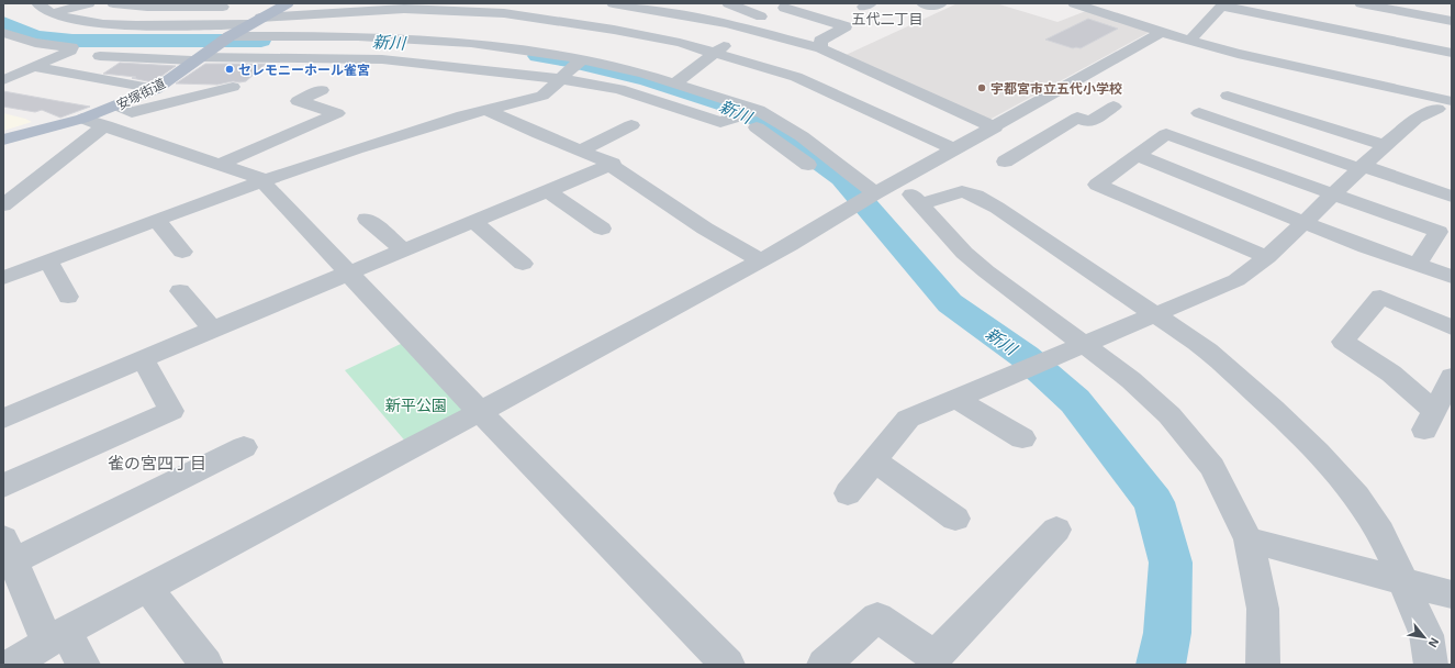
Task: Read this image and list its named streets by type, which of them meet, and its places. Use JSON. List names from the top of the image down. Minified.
{"streets":{"main road":["安塚街道"]},"districts":["五代二丁目","雀の宮四丁目"],"water":["新川"],"parks":["新平公園"],"places":["セレモニーホール雀宮","宇都宮市立五代小学校"],"north":"bottom right"}
